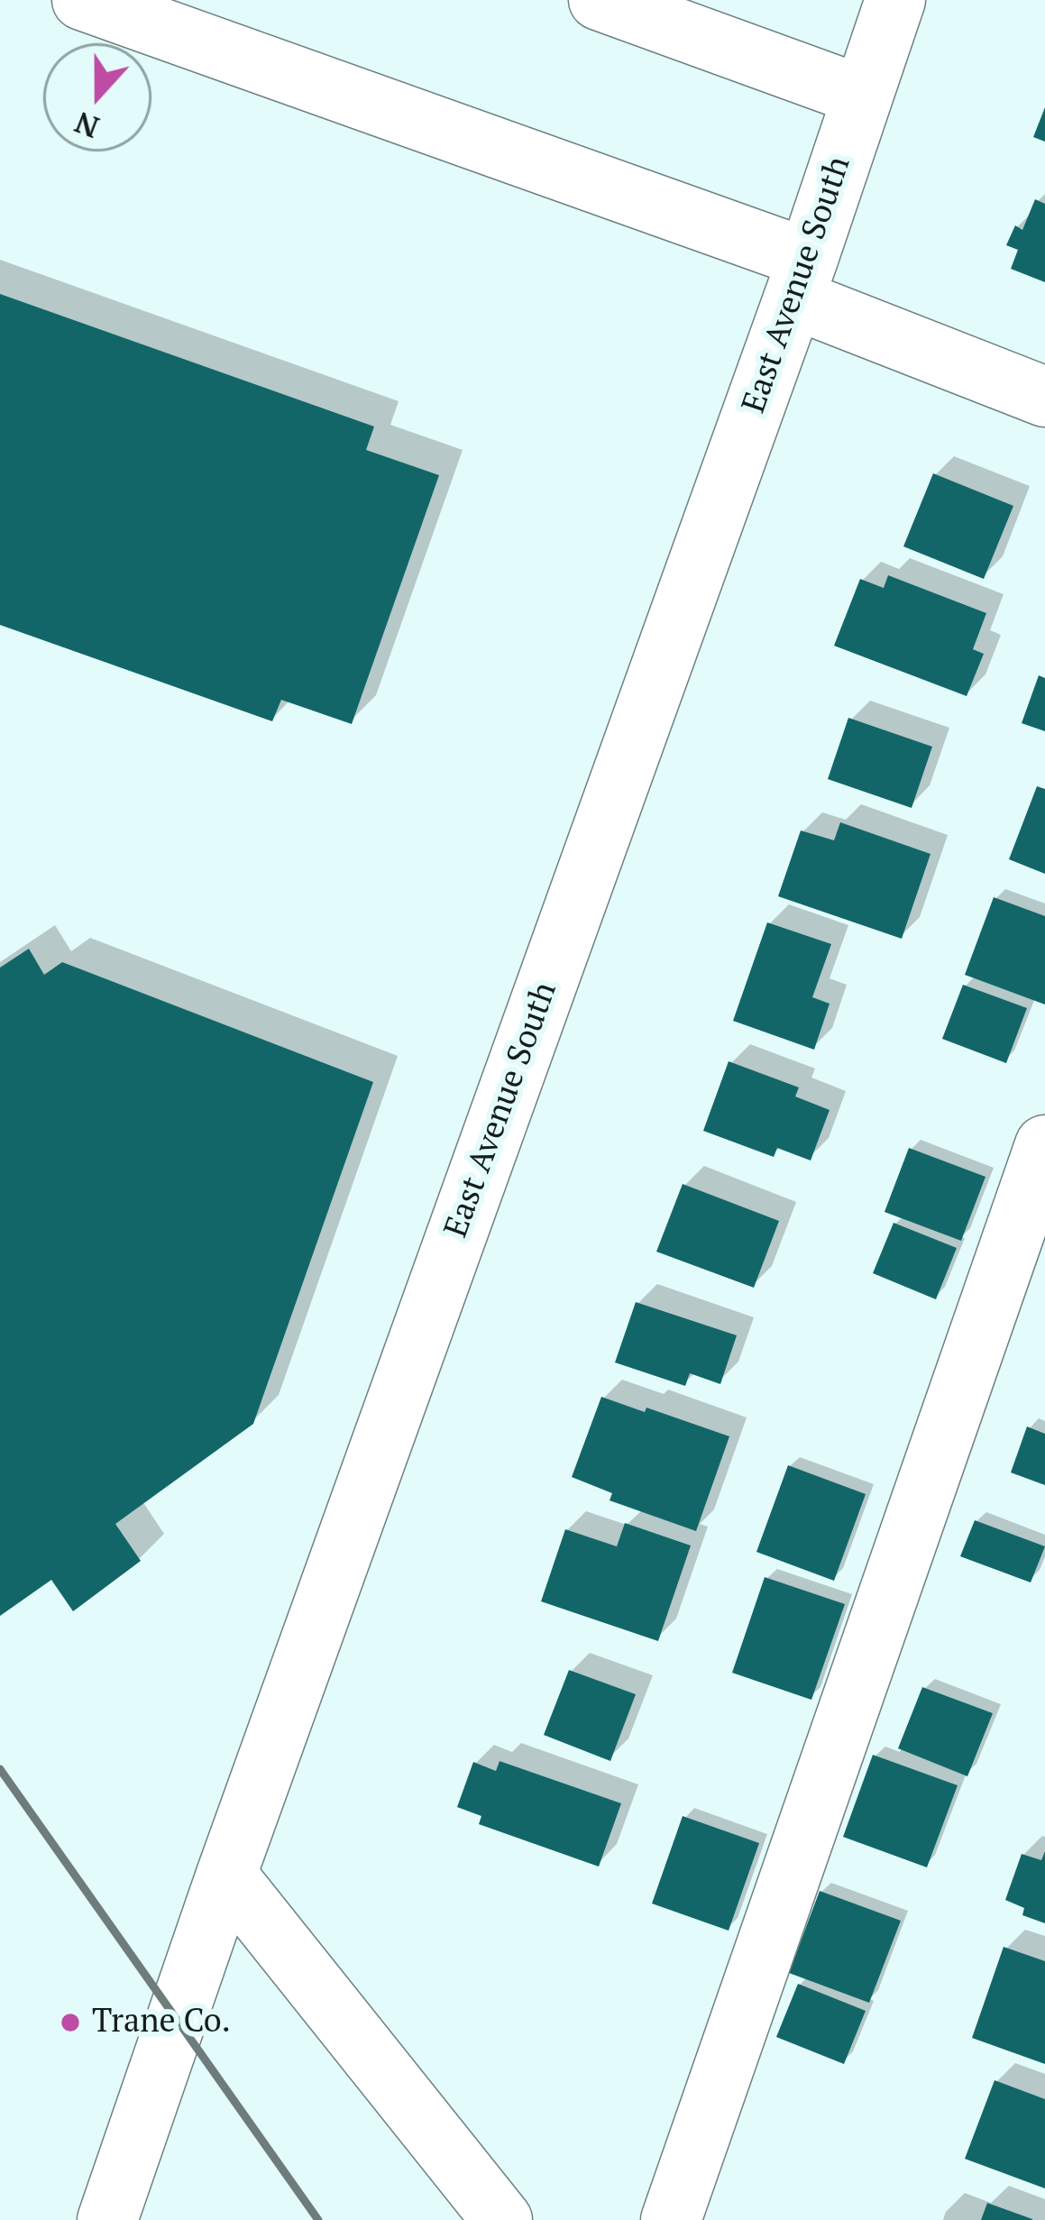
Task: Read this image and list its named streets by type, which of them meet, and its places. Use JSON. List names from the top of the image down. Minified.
{"streets":{"street":["East Avenue South"]},"places":["Trane Co."],"north":"bottom"}
